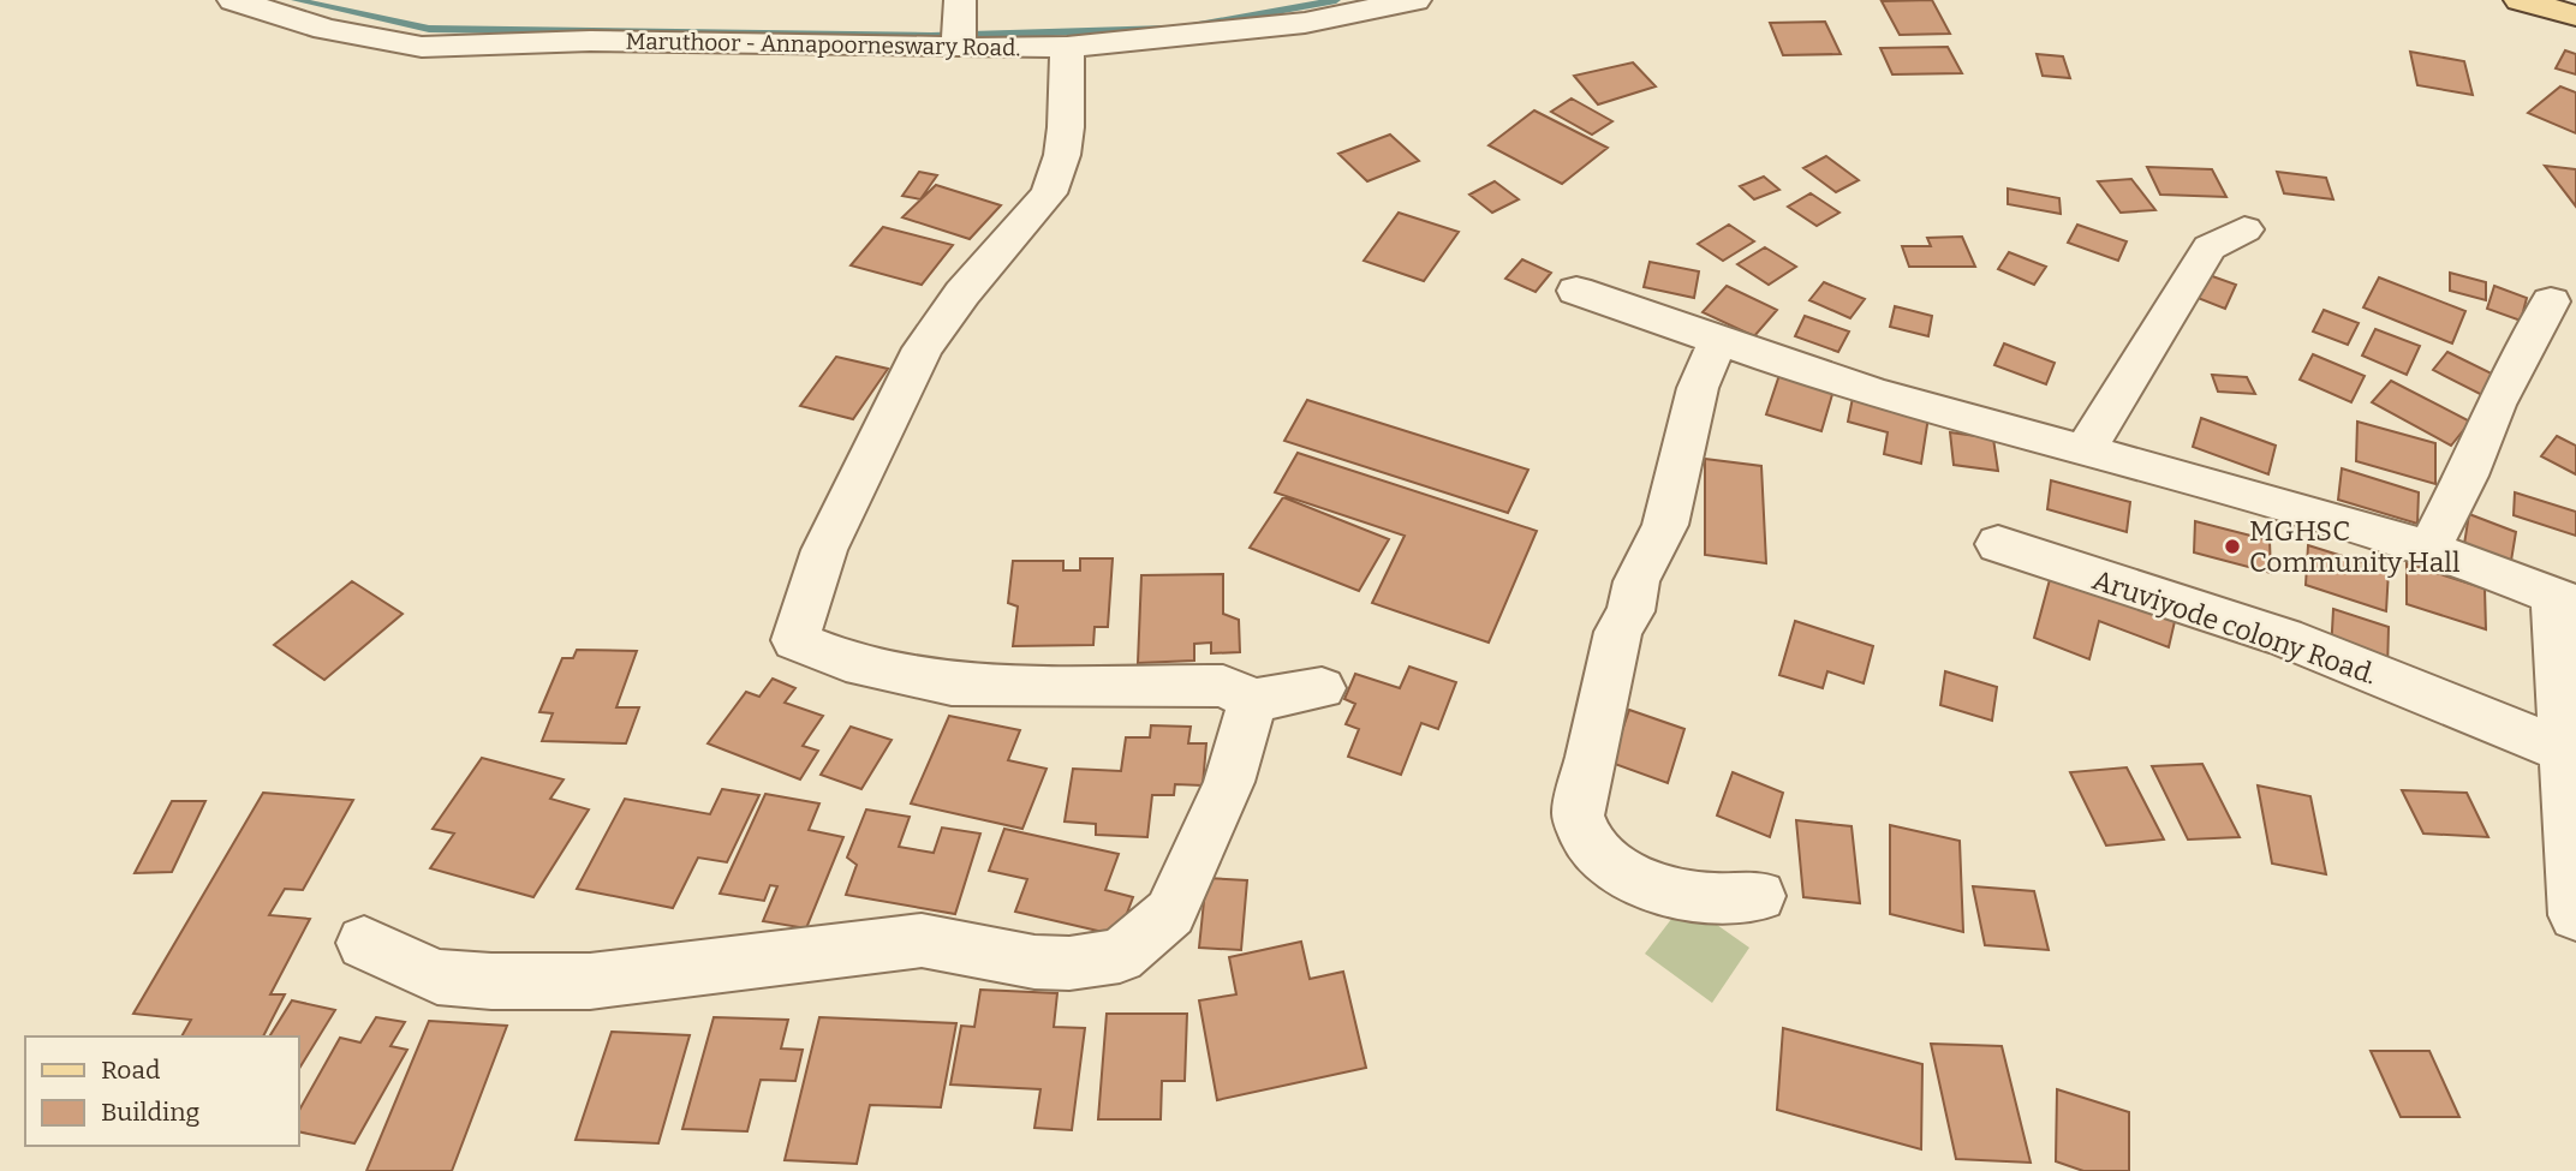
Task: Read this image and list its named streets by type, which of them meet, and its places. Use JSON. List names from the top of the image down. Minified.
{"streets":{"street":["Maruthoor - Annapoorneswary Road.","Aruviyode colony Road."]},"places":["MGHSC Community Hall"],"legend":["Road","Building"]}
